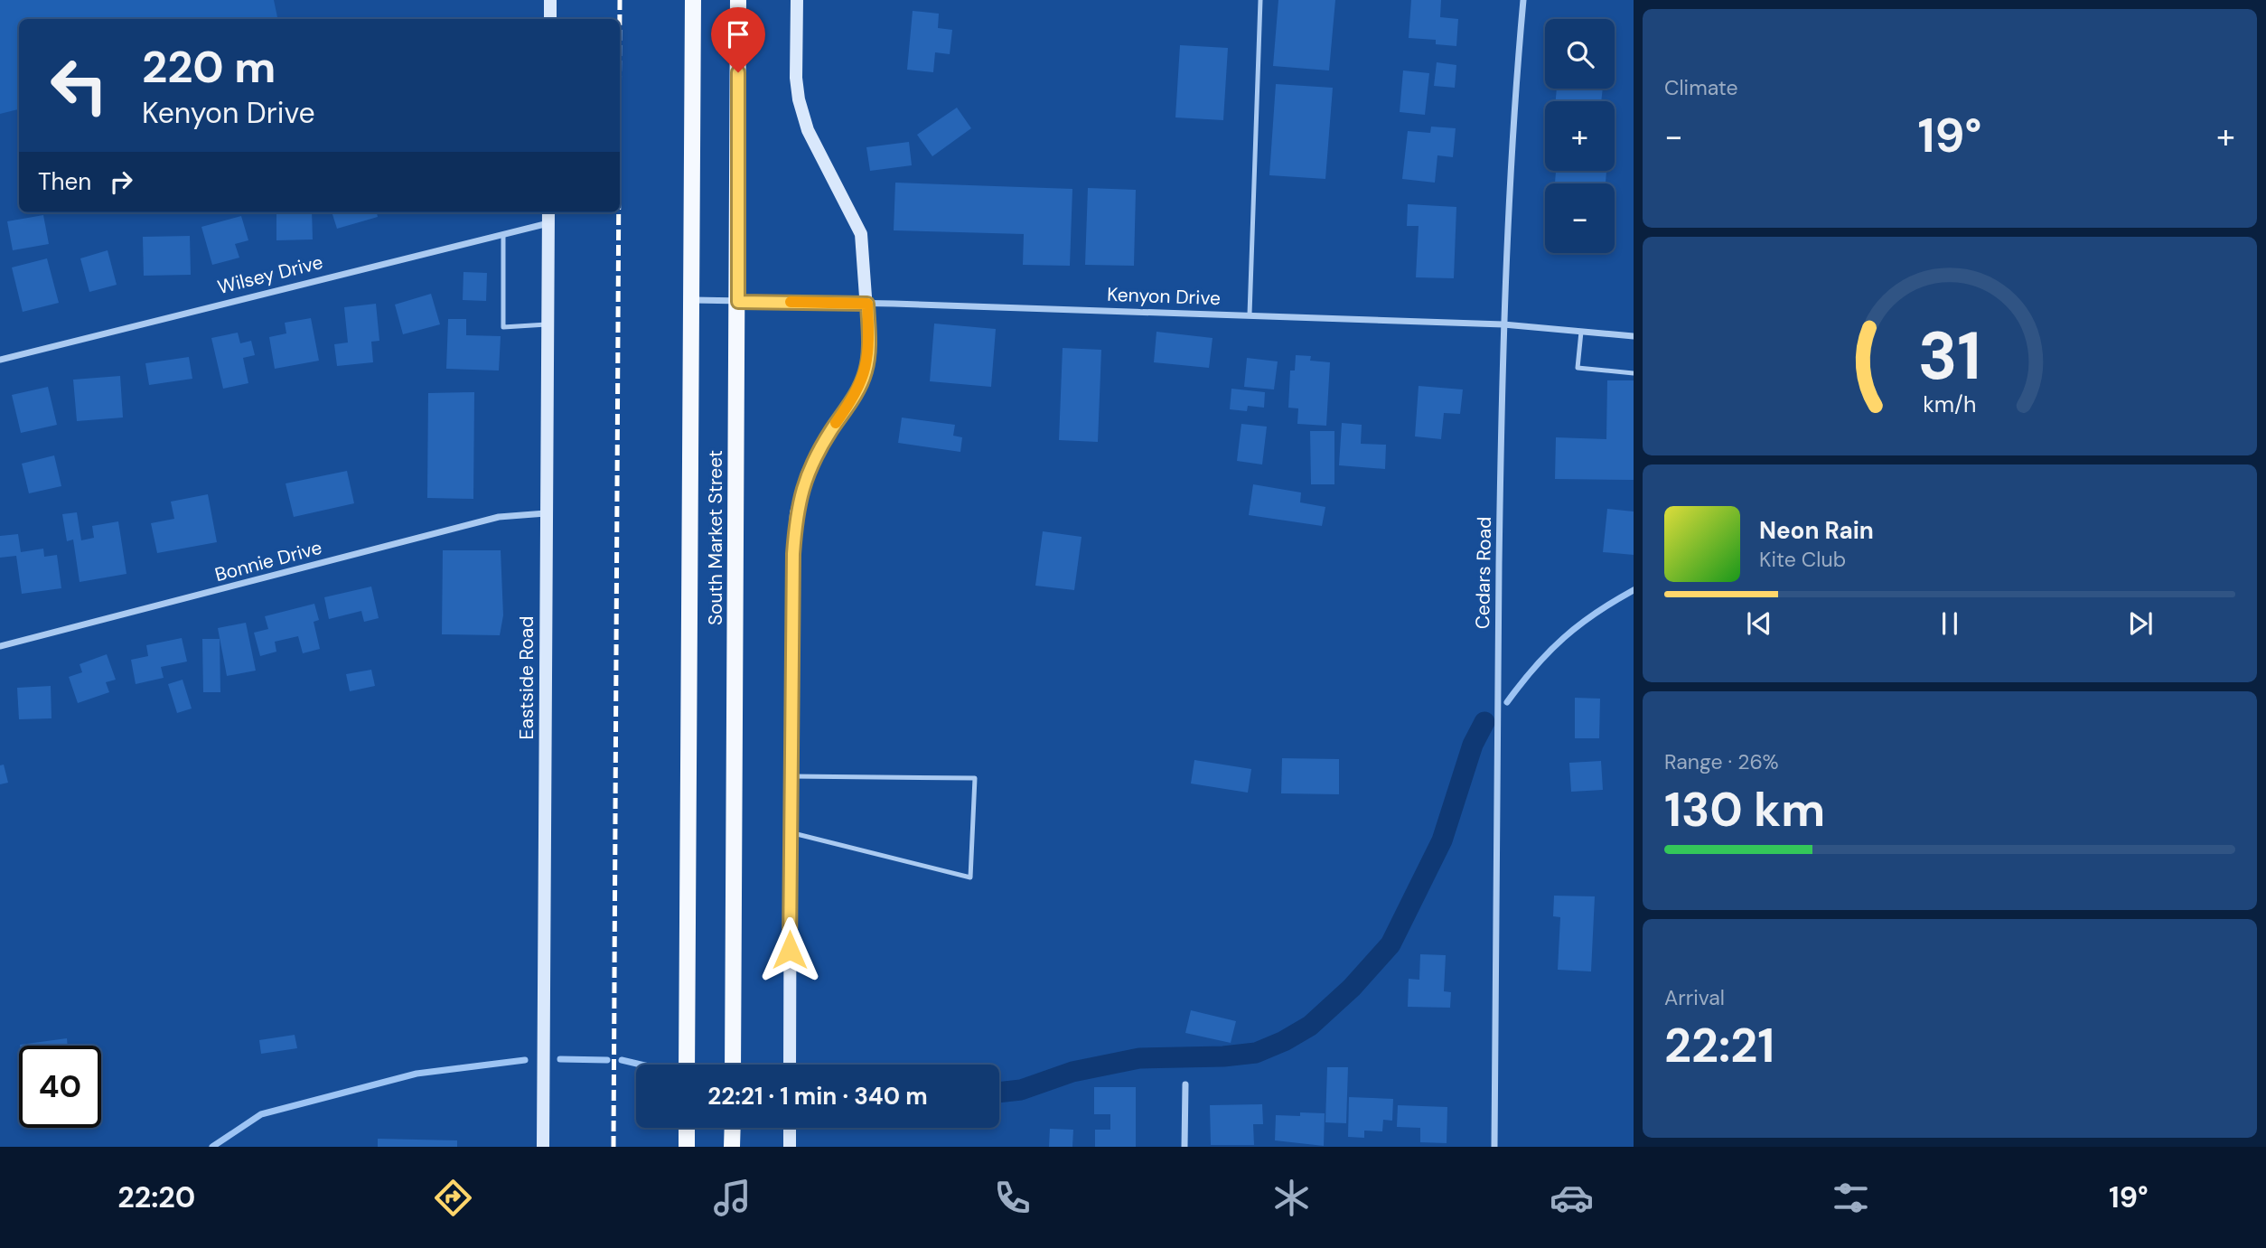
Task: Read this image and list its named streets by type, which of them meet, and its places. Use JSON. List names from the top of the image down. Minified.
{"streets":{"main road":["South Market Street"],"street":["Wilsey Drive","Kenyon Drive","Bonnie Drive","Cedars Road","Eastside Road"]},"crossings":[["Wilsey Drive","Eastside Road"],["Kenyon Drive","South Market Street"],["Kenyon Drive","Cedars Road"],["Bonnie Drive","Eastside Road"]],"page":{"tile":["Climate",["Range · 26%","130 km"],["Arrival","22:21"]],"map_buttons":["+","−"],"turn":["220 m","Kenyon Drive"],"heat":["−","19°","+"],"then":"Then","song":["Neon Rain","Kite Club"],"limit":"40","trip":"22:21 · 1 min · 340 m","tabs":["22:20","19°"],"gauge":["31","km/h"]}}
